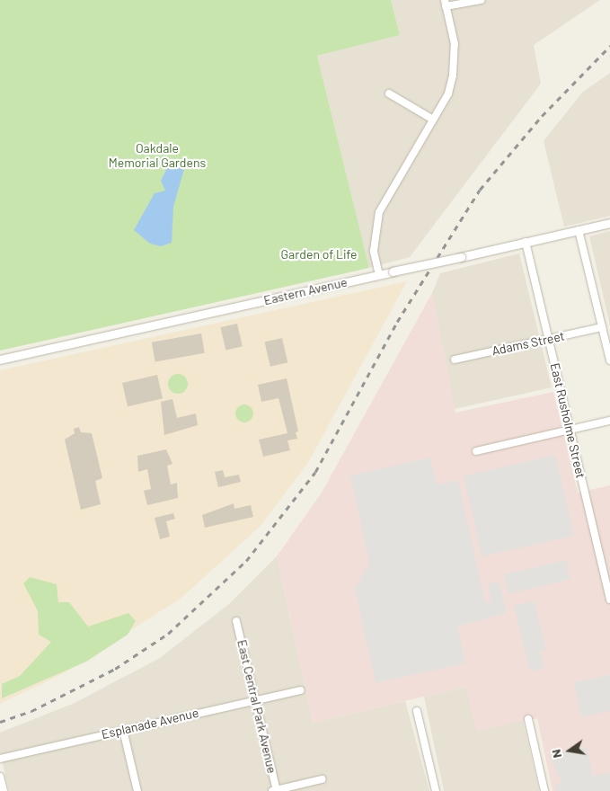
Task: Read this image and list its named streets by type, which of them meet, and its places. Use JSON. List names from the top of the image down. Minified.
{"streets":{"street":["Eastern Avenue","Adams Street","East Rusholme Street","East Central Park Avenue","Esplanade Avenue"]},"crossings":[["Eastern Avenue","East Rusholme Street"],["Adams Street","East Rusholme Street"],["East Central Park Avenue","Esplanade Avenue"]],"parks":["Oakdale Memorial Gardens","Garden of Life"],"north":"left"}
